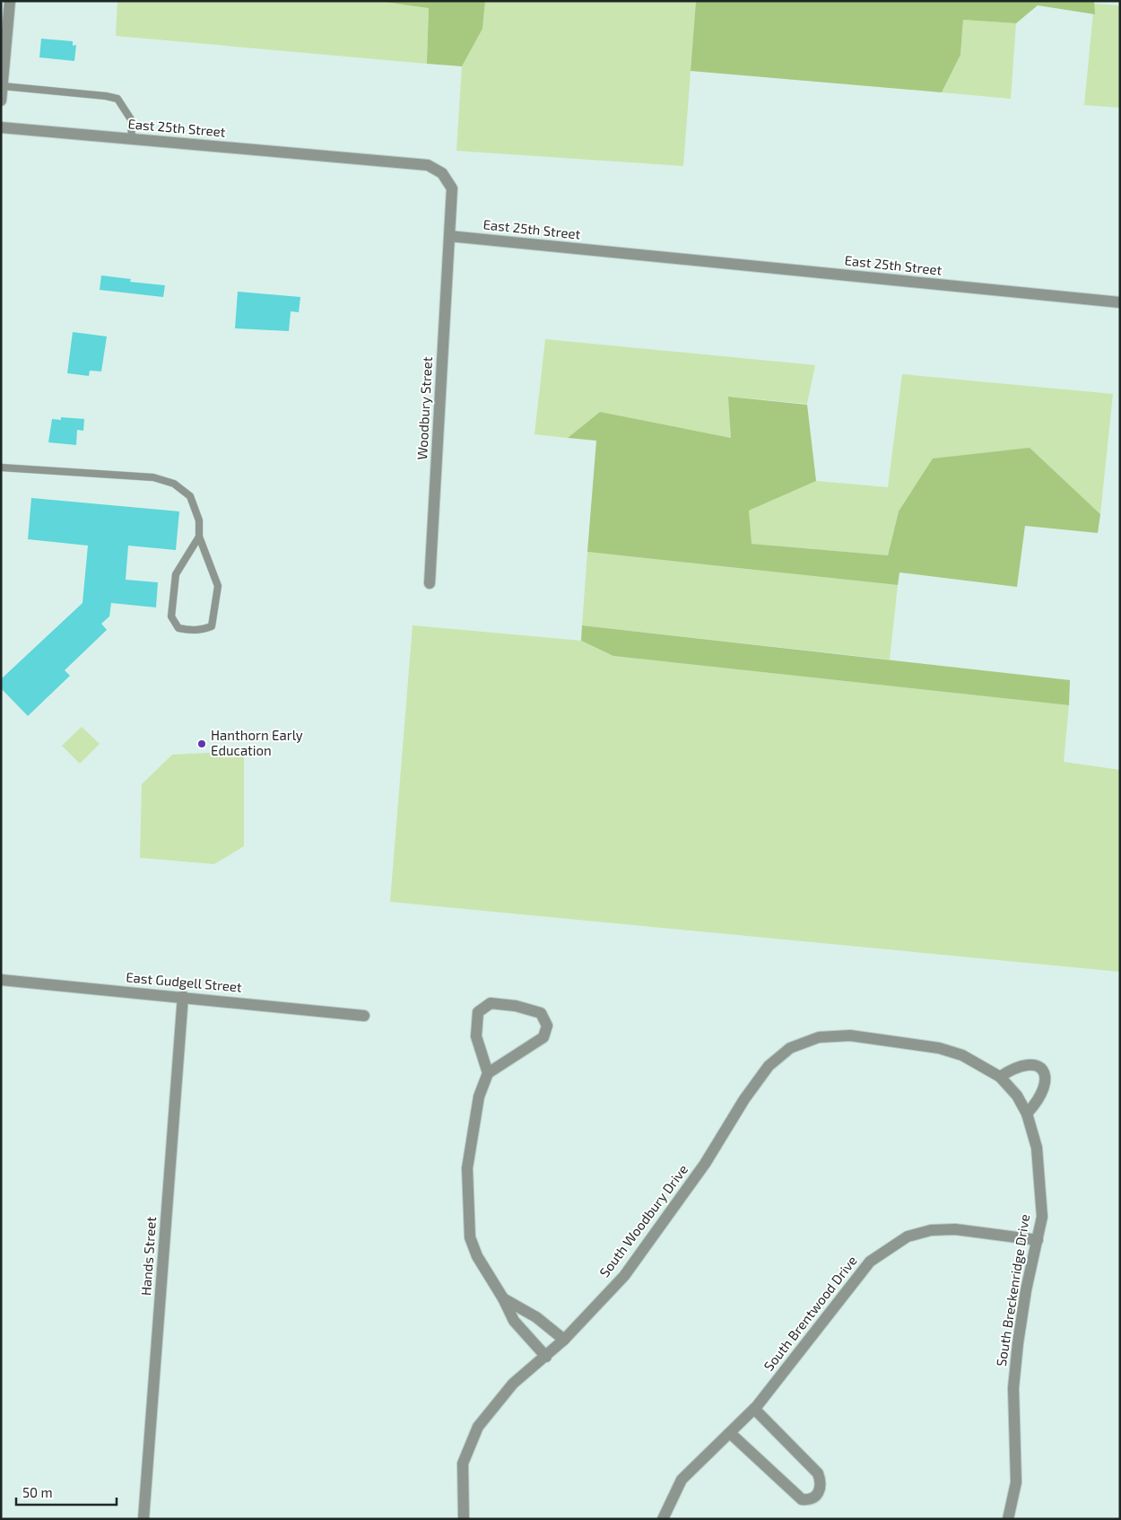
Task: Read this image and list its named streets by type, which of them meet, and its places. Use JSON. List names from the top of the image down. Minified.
{"streets":{"street":["East 25th Street","Woodbury Street","East Gudgell Street","South Woodbury Drive","Hands Street","South Breckenridge Drive","South Brentwood Drive"]},"crossings":[["East 25th Street","Woodbury Street"],["East Gudgell Street","Hands Street"],["South Woodbury Drive","South Breckenridge Drive"],["South Breckenridge Drive","South Brentwood Drive"]],"places":["Hanthorn Early Education"],"scale_bar":"50 m"}
